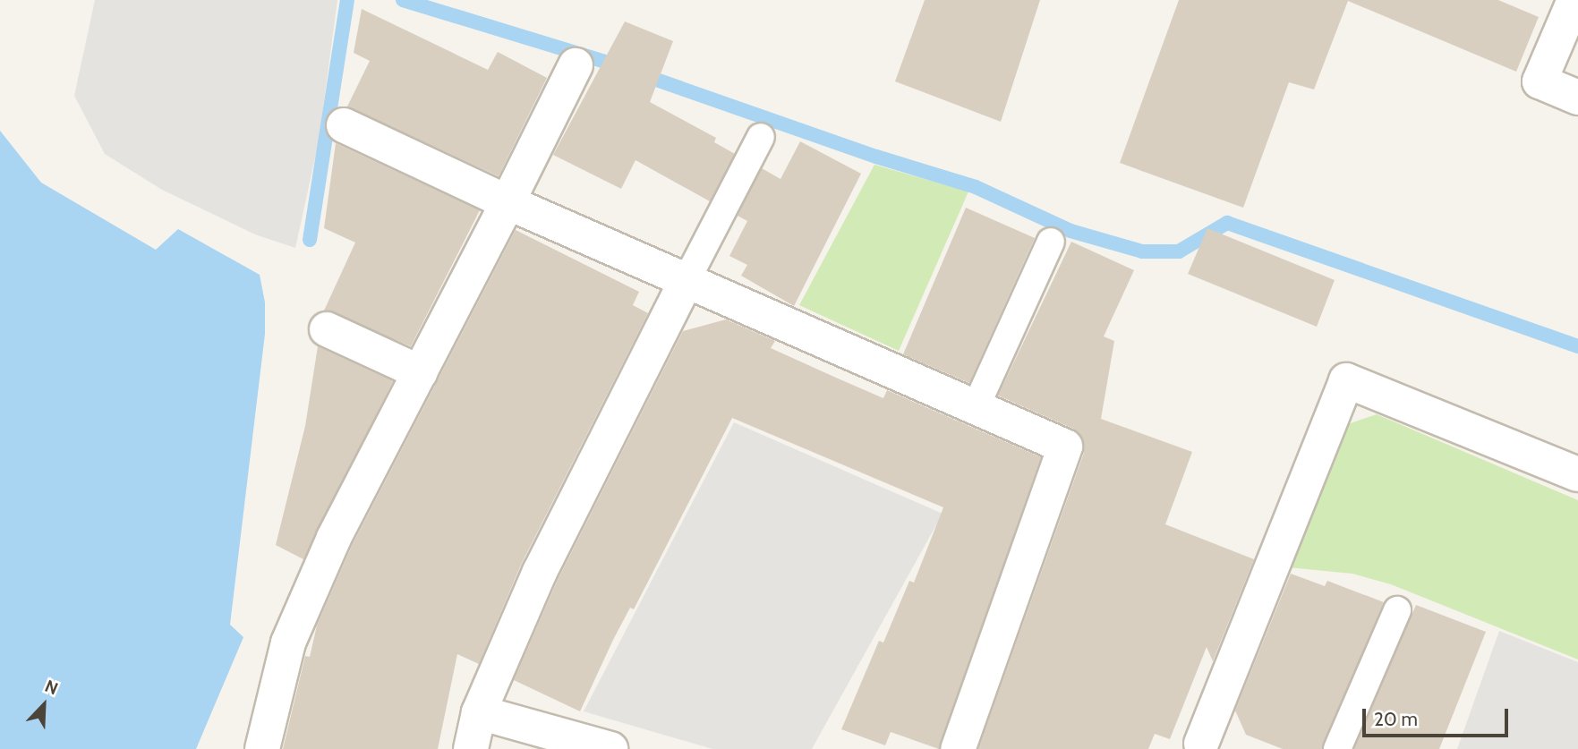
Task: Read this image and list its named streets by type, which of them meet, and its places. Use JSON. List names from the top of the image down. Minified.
{"scale_bar":"20 m","north":"top right"}
